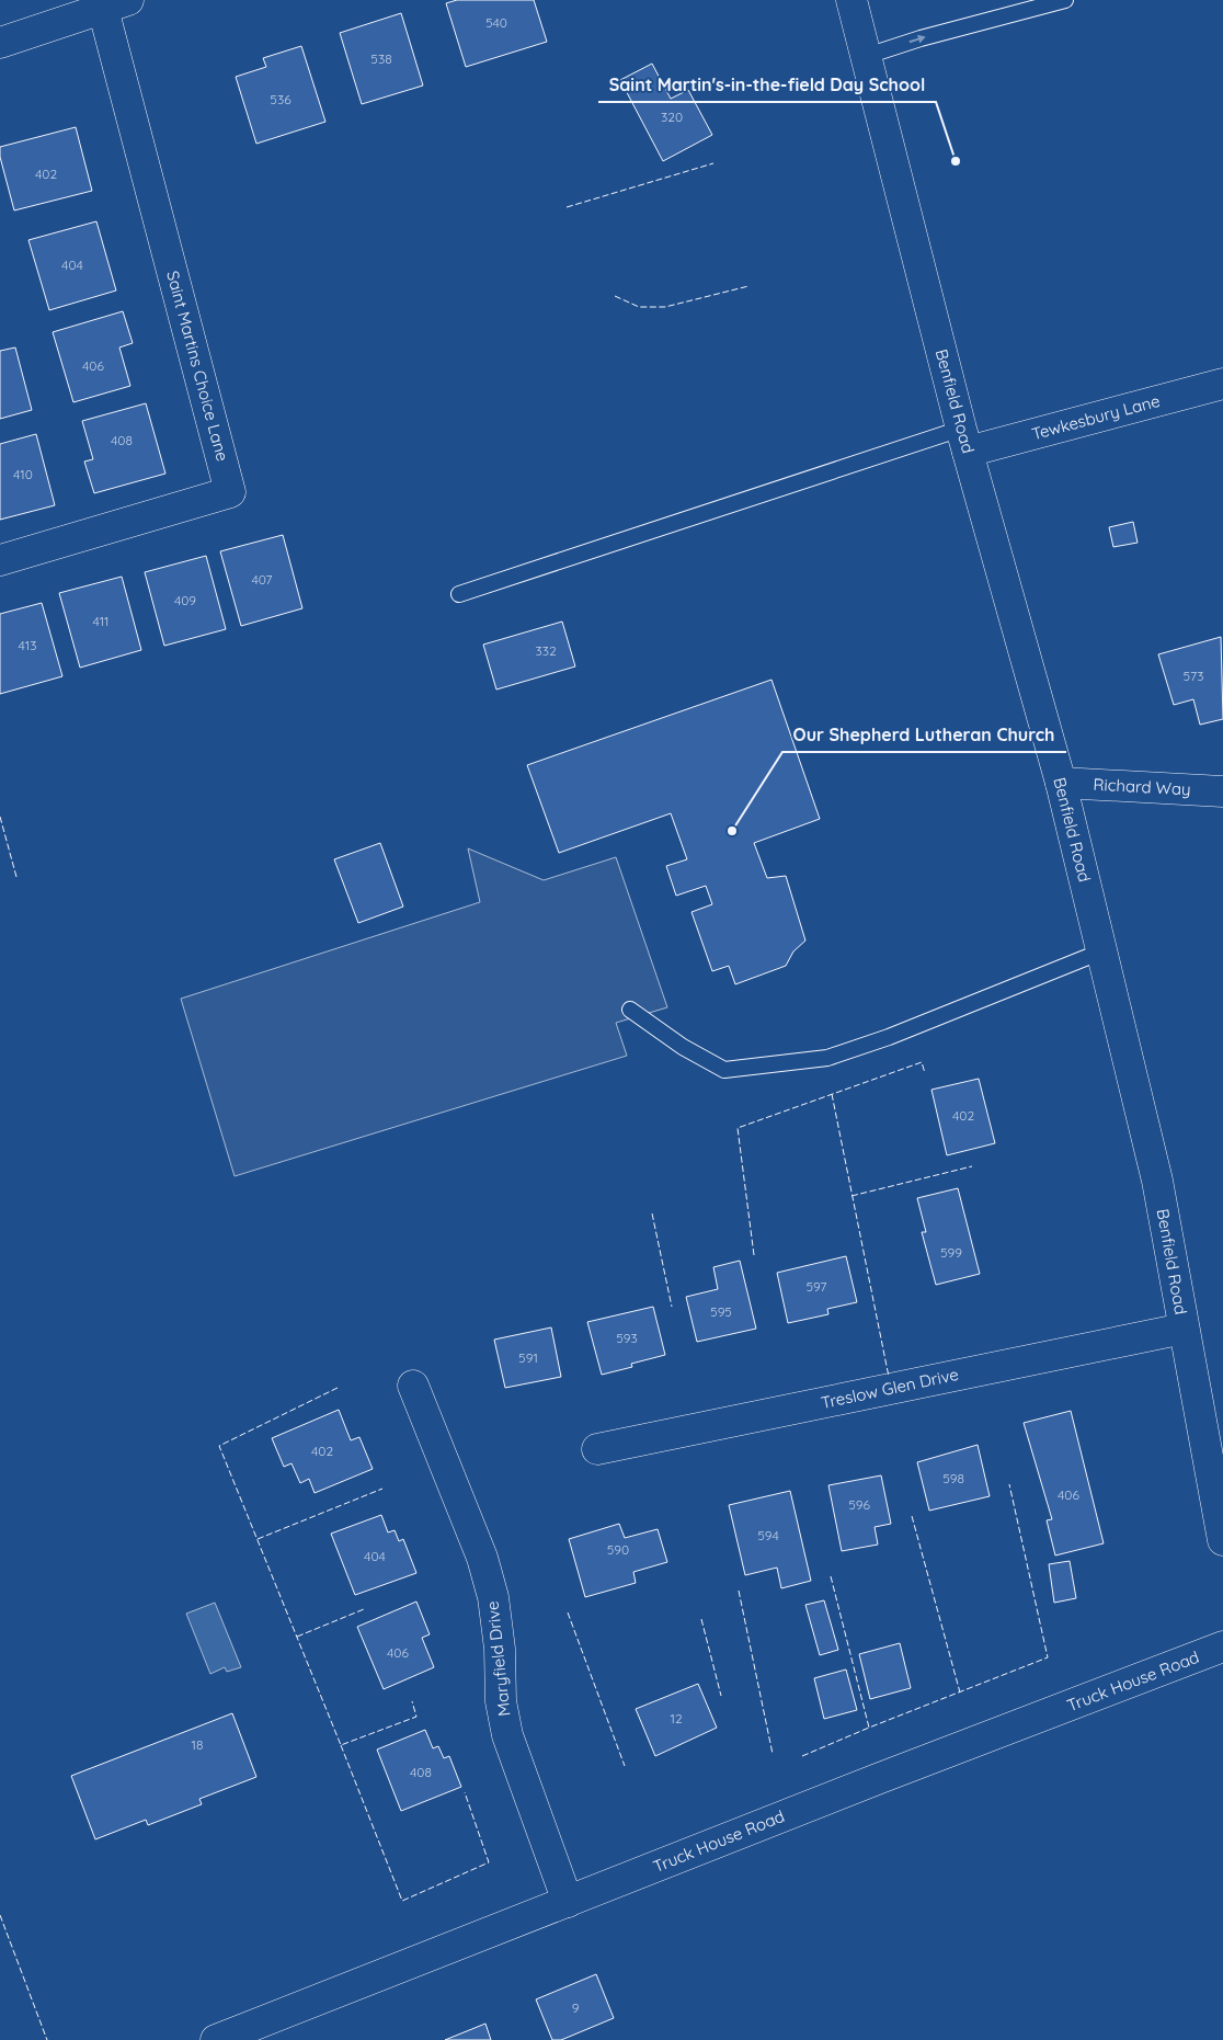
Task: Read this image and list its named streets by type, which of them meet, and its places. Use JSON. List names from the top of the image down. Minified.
{"streets":{"street":["Saint Martins Choice Lane","Benfield Road","Tewkesbury Lane","Richard Way","Treslow Glen Drive","Maryfield Drive","Truck House Road"]},"crossings":[["Benfield Road","Tewkesbury Lane"],["Benfield Road","Richard Way"],["Benfield Road","Treslow Glen Drive"],["Maryfield Drive","Truck House Road"]],"places":["Saint Martin's-in-the-field Day School","Our Shepherd Lutheran Church"],"house_numbers":["540","538","536","320","402","404","406","408","410","407","409","411","413","332","573","402","599","597","595","593","591","402","598","406","596","594","590","404","406","12","18","408","9"]}
